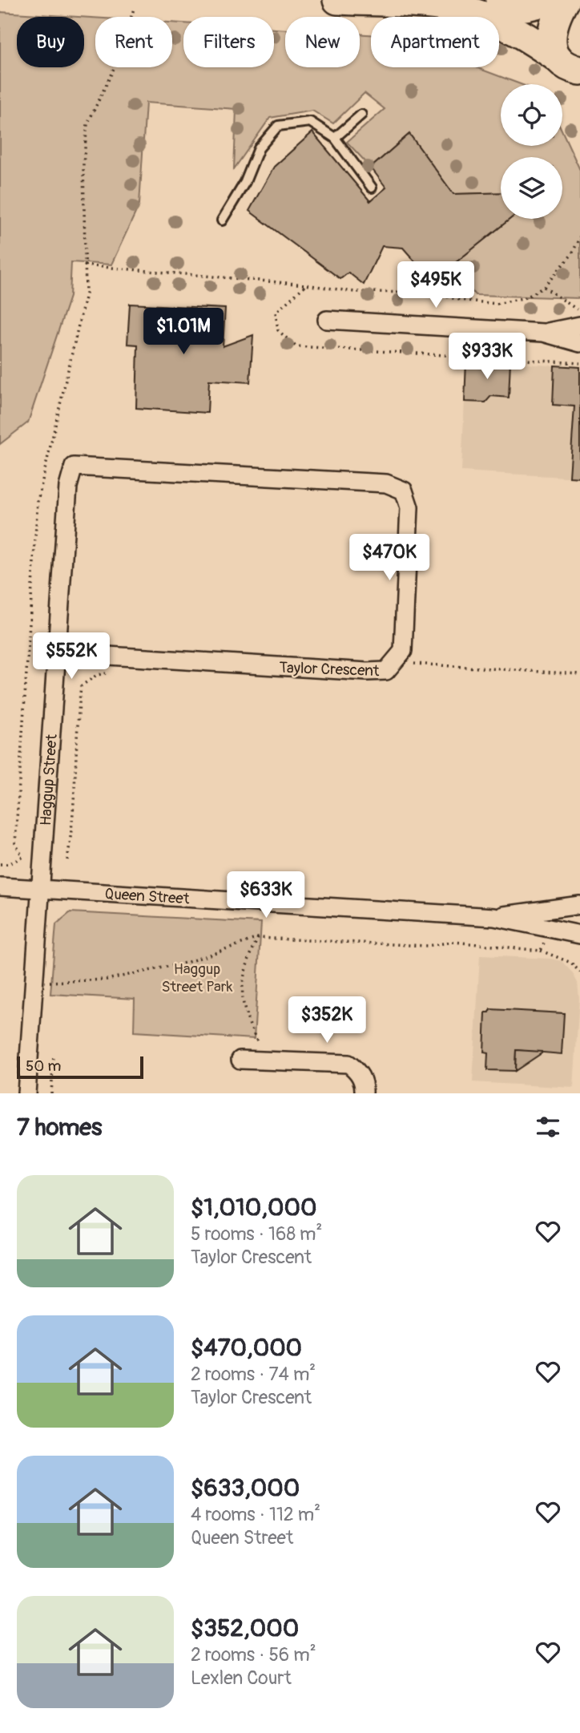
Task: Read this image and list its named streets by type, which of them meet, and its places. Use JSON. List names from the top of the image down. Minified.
{"streets":{"street":["Taylor Crescent","Haggup Street","Queen Street"]},"crossings":[["Taylor Crescent","Haggup Street"],["Haggup Street","Queen Street"]],"parks":["Haggup Street Park"],"scale_bar":"50 m","page":{"chip":["Buy","Rent","Filters","New","Apartment"],"price":["$495K","$1.01M","$933K","$470K","$552K","$633K","$352K"],"scale":"50 m","heading":"7 homes","list":[{"name":"$1,010,000","note":"5 rooms · 168 m² · Taylor Crescent"},{"name":"$470,000","note":"2 rooms · 74 m² · Taylor Crescent"},{"name":"$633,000","note":"4 rooms · 112 m² · Queen Street"},{"name":"$352,000","note":"2 rooms · 56 m² · Lexlen Court"}]}}
